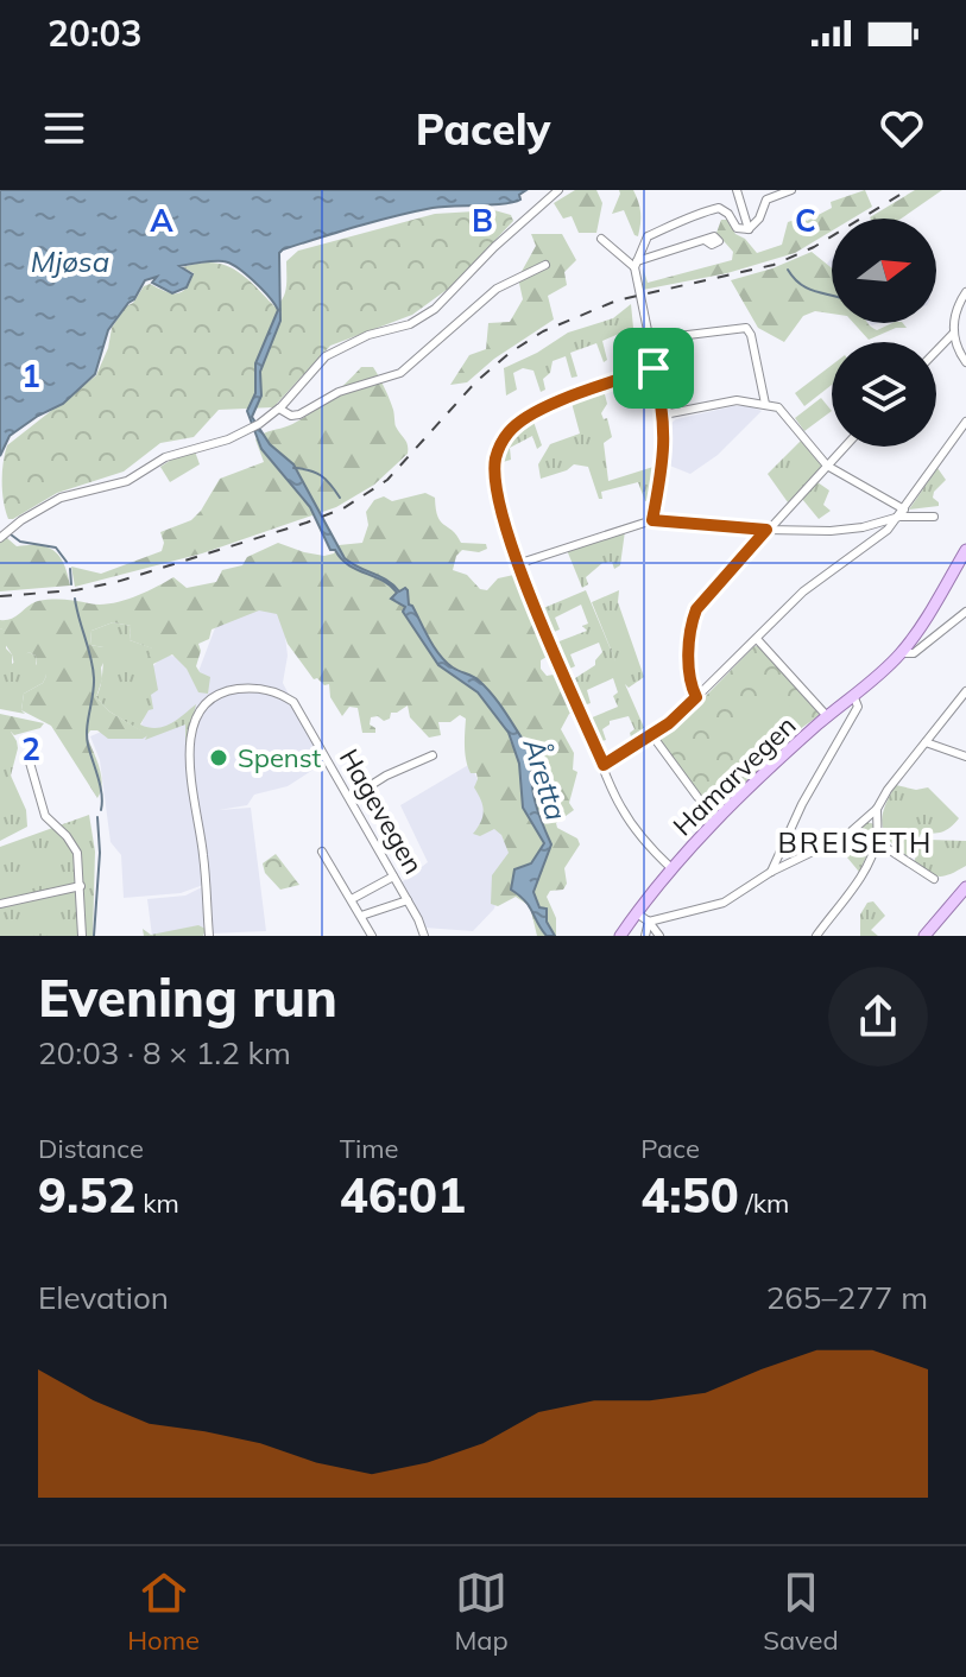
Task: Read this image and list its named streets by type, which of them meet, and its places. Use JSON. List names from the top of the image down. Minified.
{"streets":{"main road":["Hamarvegen"],"street":["Hagevegen"]},"districts":["BREISETH"],"water":["Mjøsa","Åretta"],"places":["Spenst"],"north":"right","page":{"status":"20:03","header":"Pacely","heading":["Evening run","20:03 · 8 × 1.2 km"],"stats":[["Distance","9.52 km"],["Time","46:01"],["Pace","4:50 /km"]],"chart":["Elevation","265–277 m"],"tabs":["Home","Map","Saved"]},"grid":{"columns":["A","B","C"],"rows":["1","2"]}}
